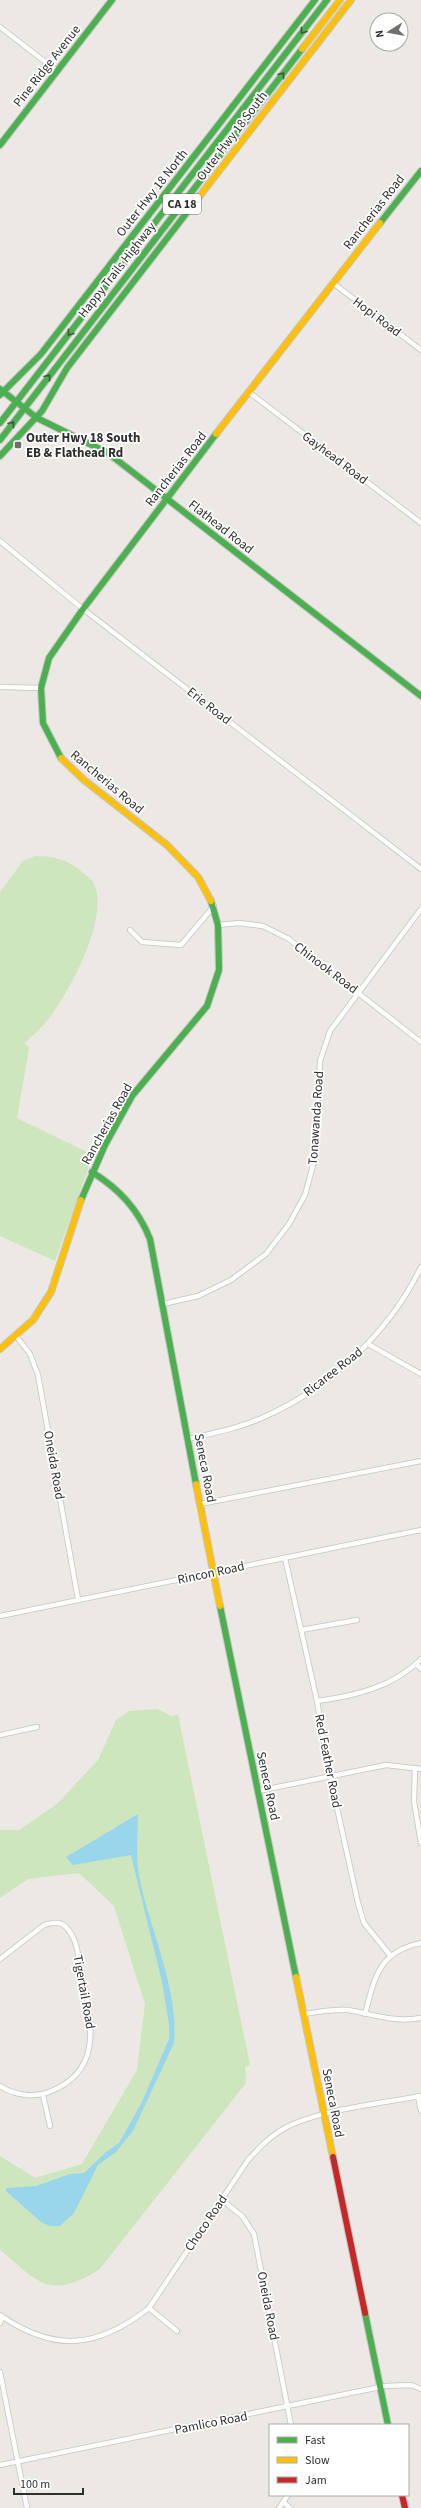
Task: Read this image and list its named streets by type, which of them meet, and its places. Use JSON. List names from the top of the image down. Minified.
{"streets":{"street":["Pine Ridge Avenue","Outer Hwy 18 South","Outer Hwy 18 North","CA 18","Rancherias Road","Happy Trails Highway","Hopi Road","Gayhead Road","Flathead Road","Erie Road","Chinook Road","Tonawanda Road","Ricaree Road","Oneida Road","Seneca Road","Rincon Road","Red Feather Road","Tigertail Road","Choco Road","Pamlico Road"]},"crossings":[["Outer Hwy 18 South","Flathead Road"],["Outer Hwy 18 North","Flathead Road"],["Rancherias Road","Hopi Road"],["Rancherias Road","Gayhead Road"],["Rancherias Road","Flathead Road"],["Rancherias Road","Erie Road"],["Rancherias Road","Chinook Road"],["Rancherias Road","Oneida Road"],["Rancherias Road","Seneca Road"],["Happy Trails Highway","Flathead Road"],["Chinook Road","Tonawanda Road"],["Tonawanda Road","Seneca Road"],["Ricaree Road","Seneca Road"],["Oneida Road","Rincon Road"],["Oneida Road","Choco Road"],["Oneida Road","Pamlico Road"],["Seneca Road","Rincon Road"],["Seneca Road","Choco Road"],["Seneca Road","Pamlico Road"],["Rincon Road","Red Feather Road"]],"places":{"transit":["Outer Hwy 18 South EB & Flathead Rd"]},"legend":["Fast","Slow","Jam"],"scale_bar":"100 m","north":"left"}
